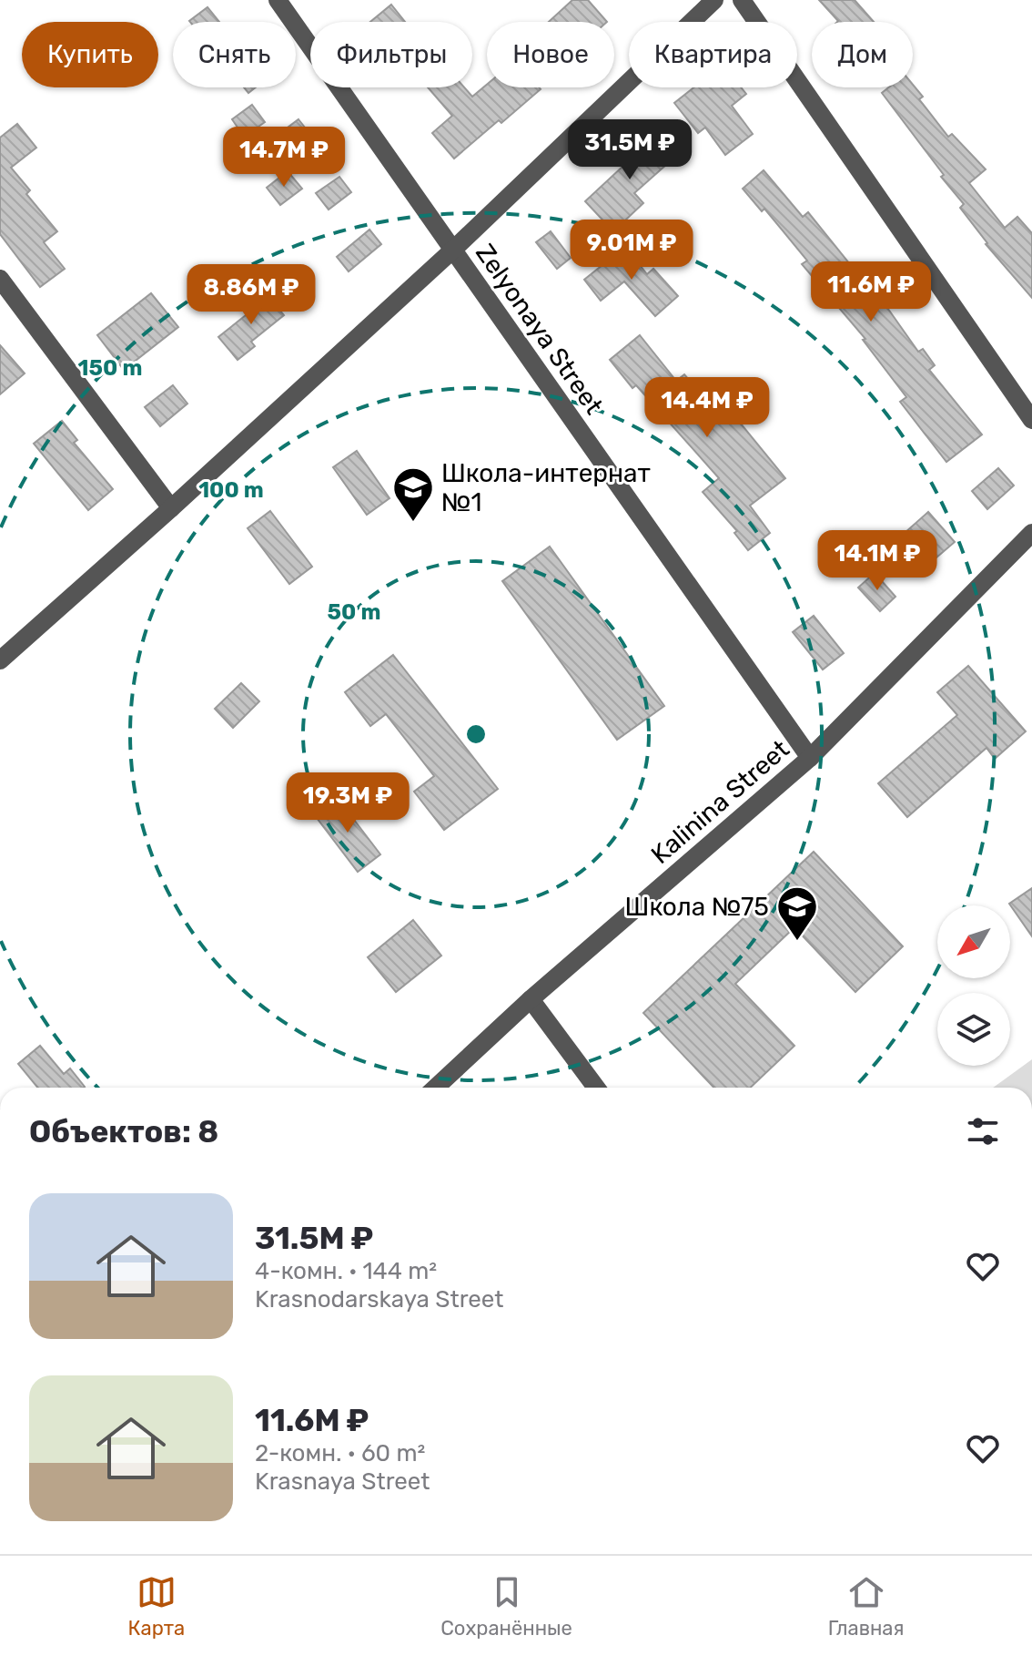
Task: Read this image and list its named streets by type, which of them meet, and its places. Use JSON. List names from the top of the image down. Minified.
{"streets":{"street":["Zelyonaya Street","Kalinina Street"]},"crossings":[["Zelyonaya Street","Kalinina Street"]],"places":{"school or university":["Школа-интернат №1","Школа №75"]},"north":"bottom left","page":{"chip":["Купить","Снять","Фильтры","Новое","Квартира","Дом"],"price":["31.5M ₽","14.7M ₽","9.01M ₽","11.6M ₽","8.86M ₽","14.4M ₽","14.1M ₽","19.3M ₽"],"heading":"Объектов: 8","list":[{"name":"31.5M ₽","note":"4-комн. · 144 m² · Krasnodarskaya Street"},{"name":"11.6M ₽","note":"2-комн. · 60 m² · Krasnaya Street"}],"tabs":["Карта","Сохранённые","Главная"]},"rings":["150 m","100 m","50 m"]}
